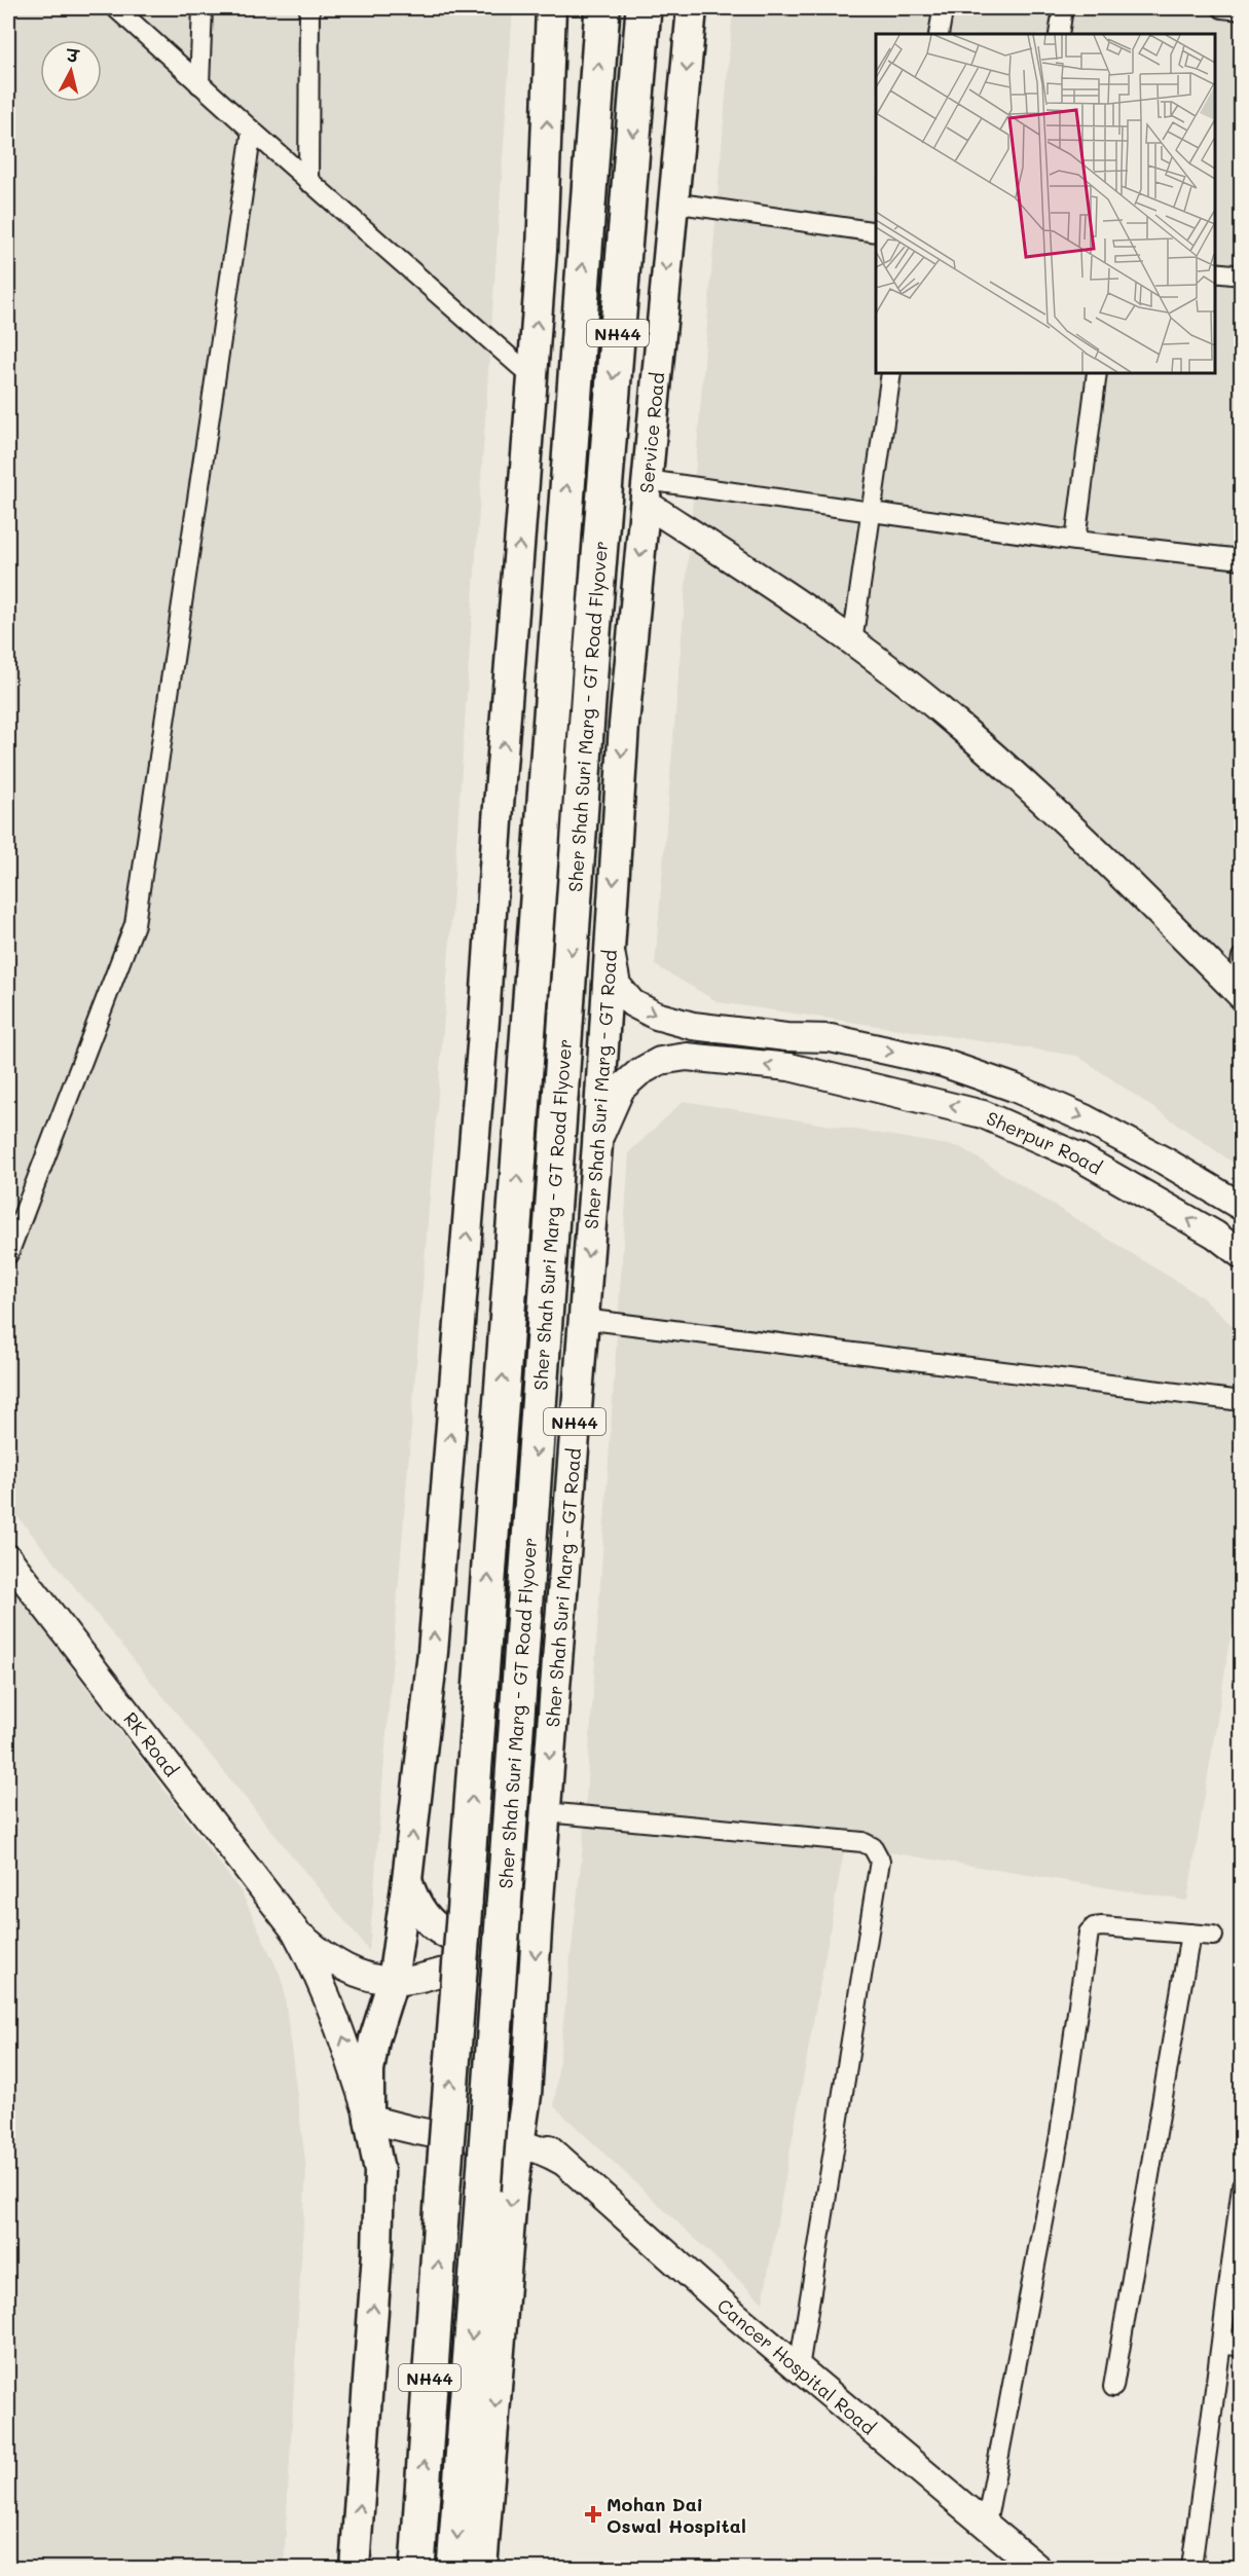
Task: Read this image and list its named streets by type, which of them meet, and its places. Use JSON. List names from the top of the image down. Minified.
{"streets":{"highway":["NH44","Sher Shah Suri Marg - GT Road Flyover"],"main road":["Service Road","Sher Shah Suri Marg - GT Road"],"street":["Sherpur Road","RK Road","Cancer Hospital Road"]},"crossings":[["Service Road","Sher Shah Suri Marg - GT Road"],["Sher Shah Suri Marg - GT Road","Sherpur Road"],["Sher Shah Suri Marg - GT Road","RK Road"]],"places":{"health":["Mohan Dai Oswal Hospital"]},"north":"top"}
